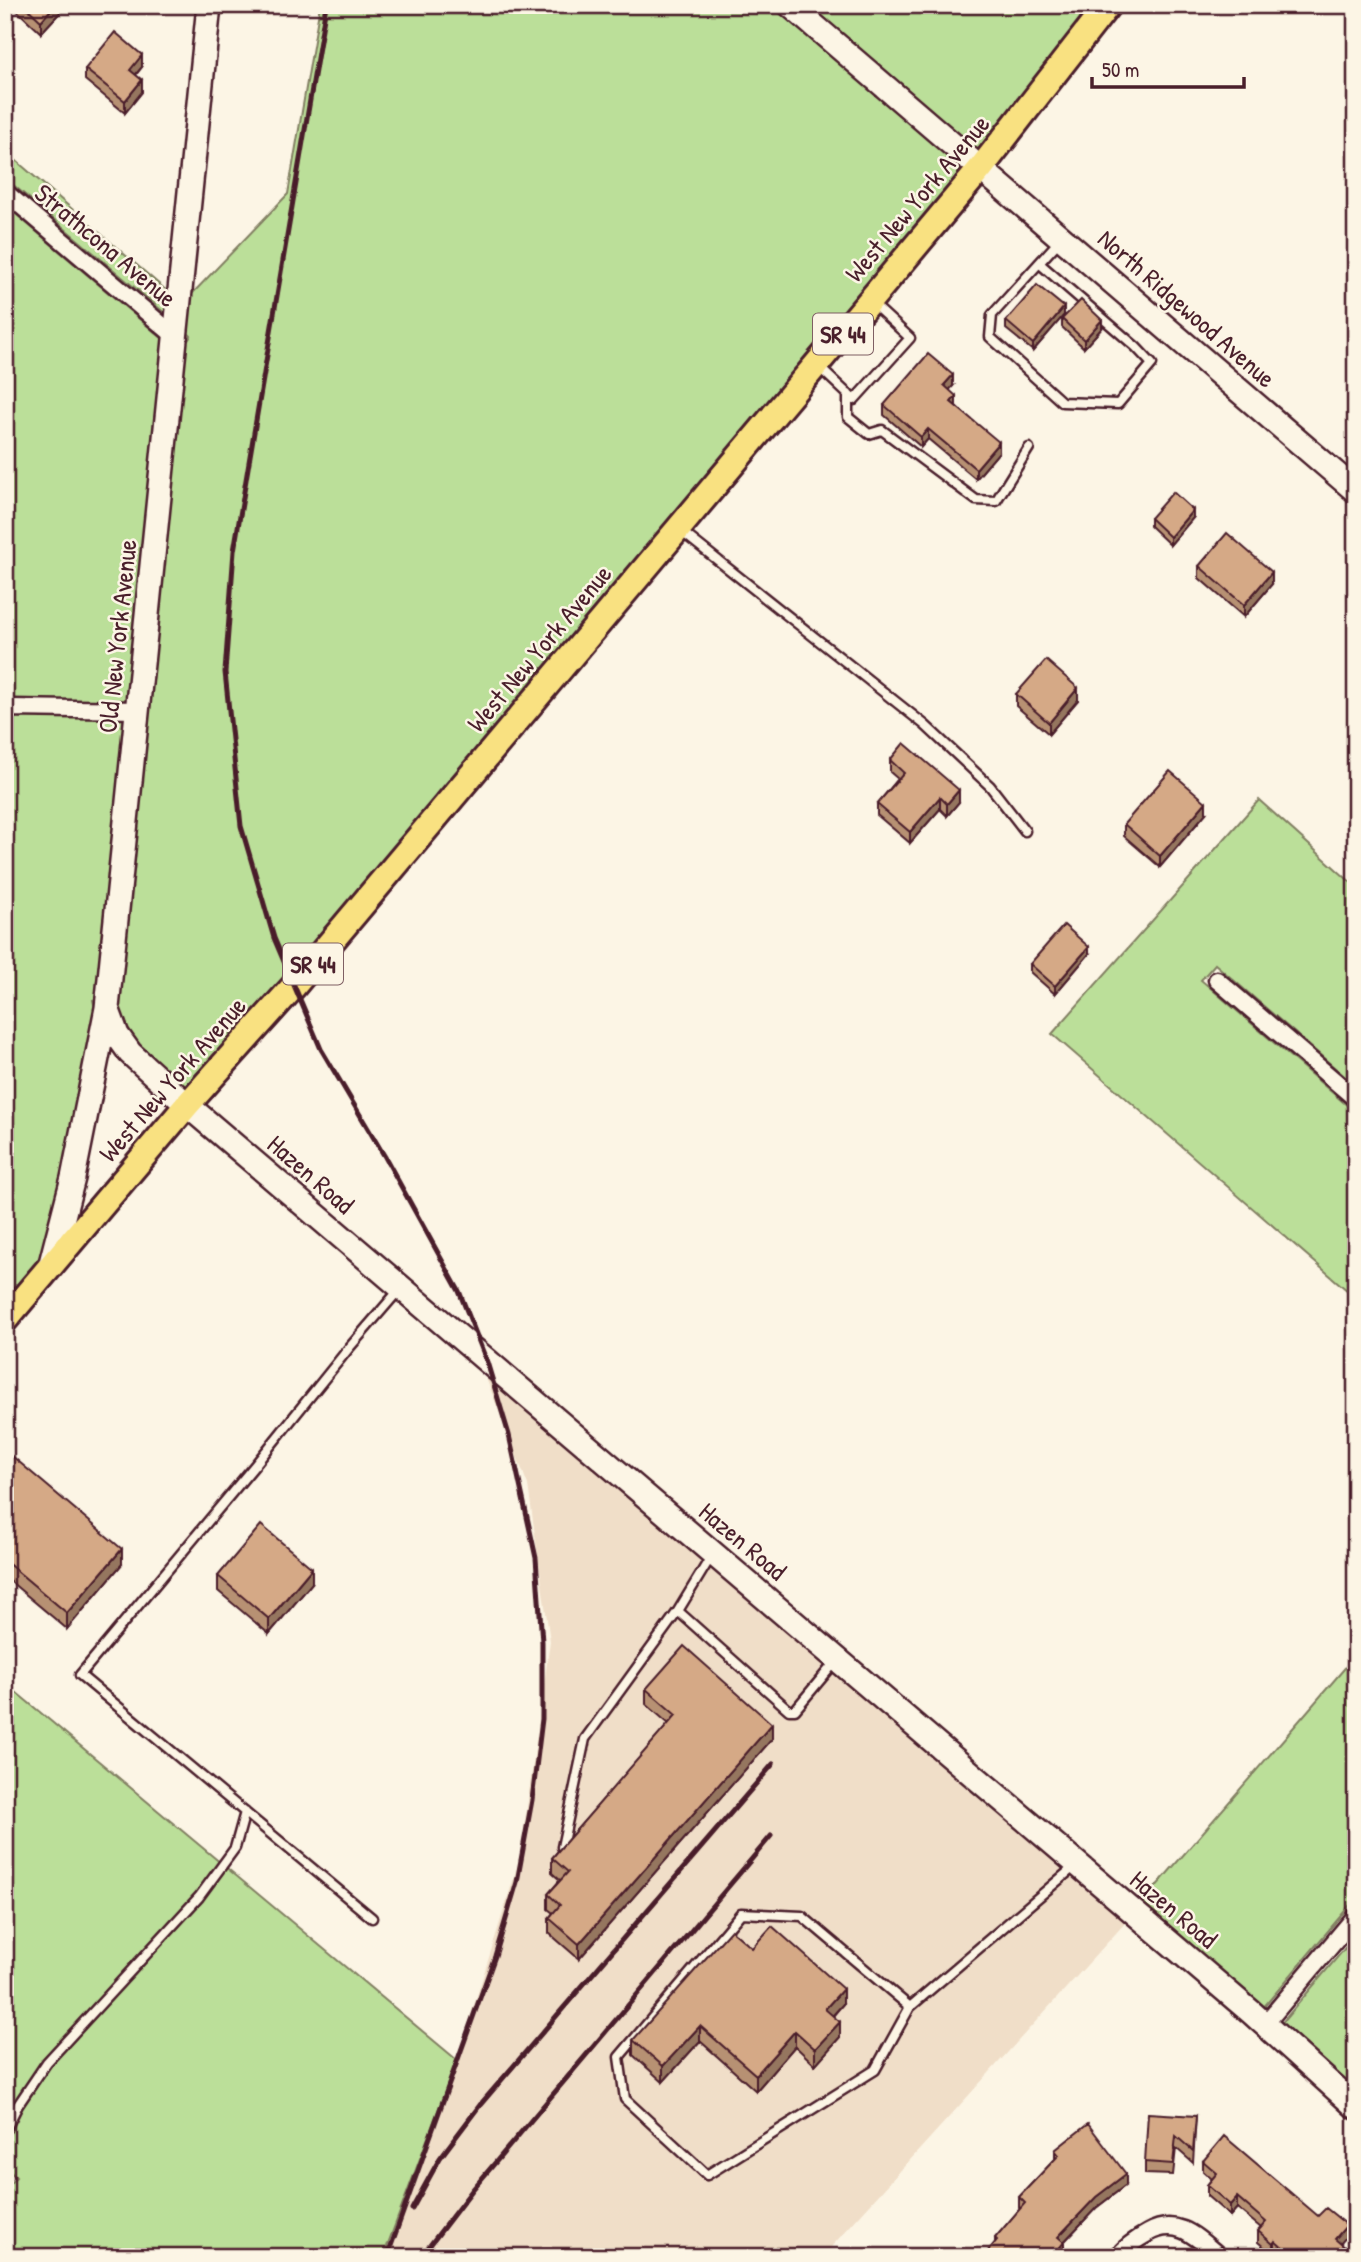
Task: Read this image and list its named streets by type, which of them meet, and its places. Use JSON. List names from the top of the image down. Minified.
{"streets":{"main road":["West New York Avenue","SR 44"],"street":["Strathcona Avenue","North Ridgewood Avenue","Old New York Avenue","Hazen Road"]},"crossings":[["West New York Avenue","North Ridgewood Avenue"],["West New York Avenue","Old New York Avenue"],["West New York Avenue","Hazen Road"],["Strathcona Avenue","Old New York Avenue"],["Old New York Avenue","Hazen Road"]],"scale_bar":"50 m"}
